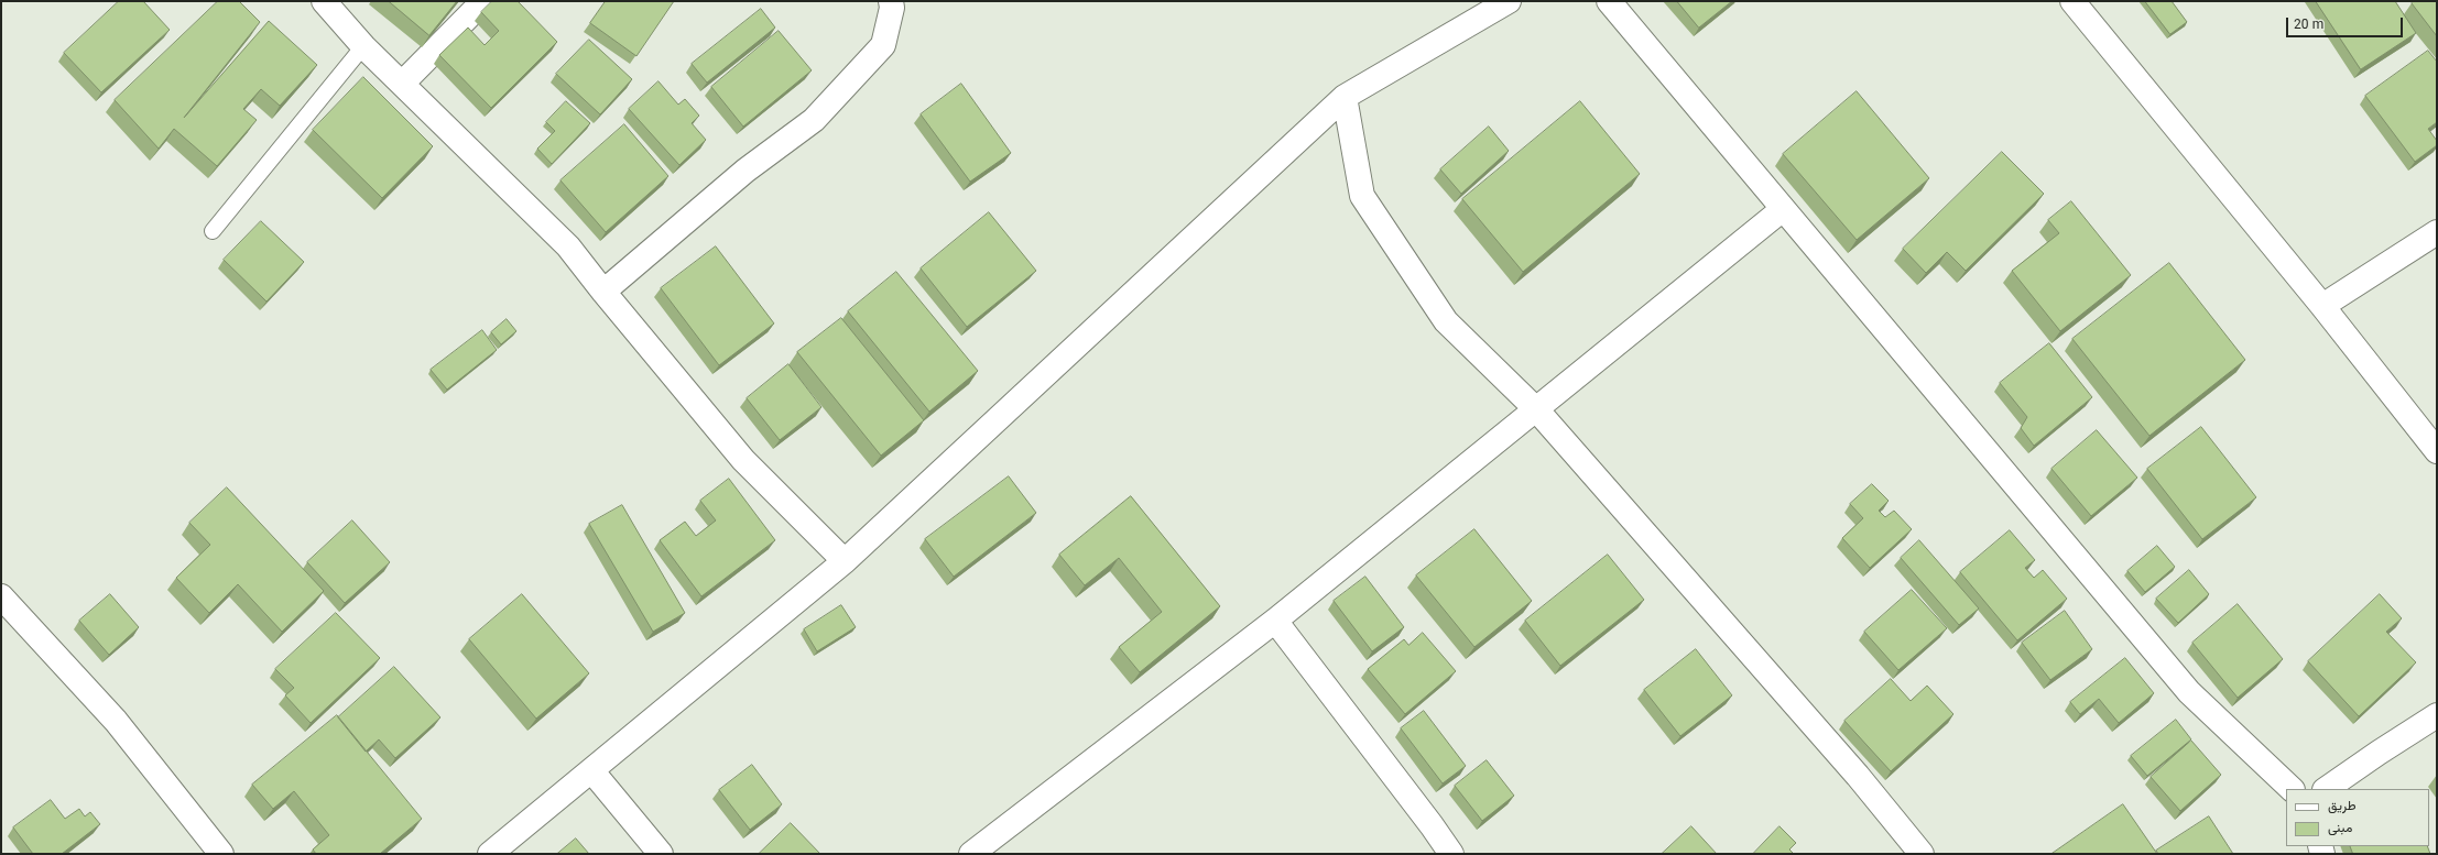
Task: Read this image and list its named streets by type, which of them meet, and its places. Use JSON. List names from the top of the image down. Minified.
{"legend":["طريق","مبنى"],"scale_bar":"20 m"}
